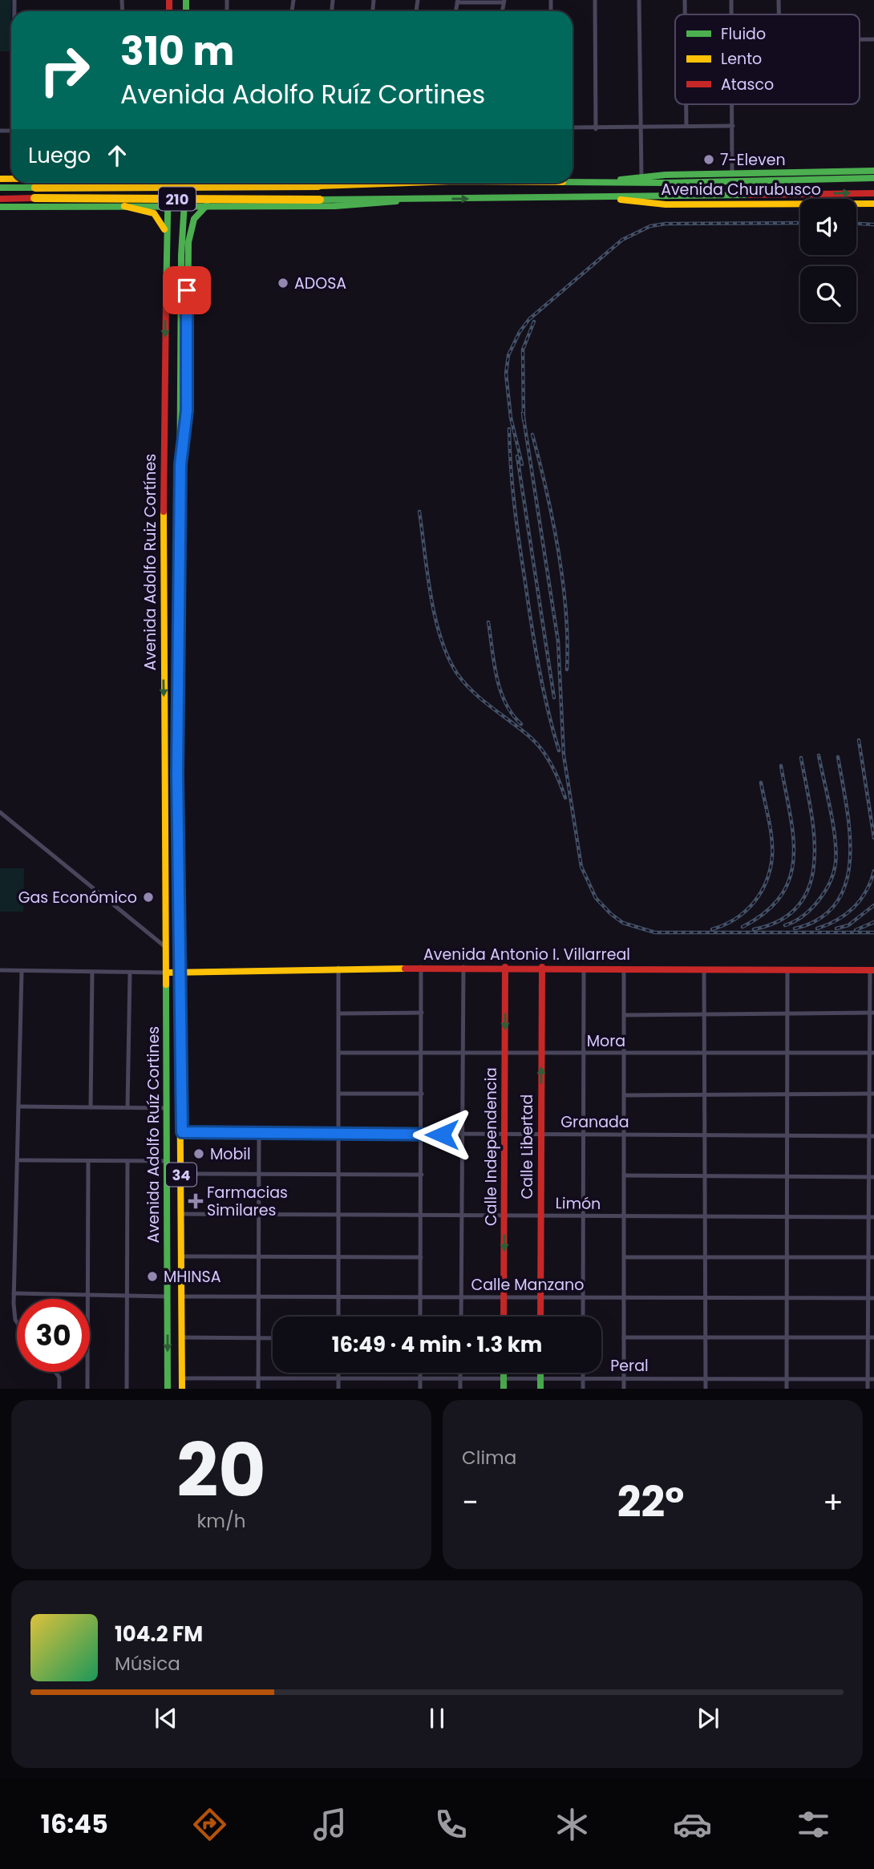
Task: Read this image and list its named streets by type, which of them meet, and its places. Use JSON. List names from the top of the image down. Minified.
{"streets":{"main road":["Avenida Churubusco","210","Avenida Adolfo Ruiz Cortínes","Avenida Antonio I. Villarreal","Avenida Adolfo Ruíz Cortines","Calle Independencia","Calle Libertad","34"],"street":["Mora","Granada","Limón","Calle Manzano","Peral"]},"crossings":[["Avenida Adolfo Ruiz Cortínes","Avenida Antonio I. Villarreal"],["Avenida Adolfo Ruiz Cortínes","Avenida Adolfo Ruíz Cortines"],["Avenida Antonio I. Villarreal","Avenida Adolfo Ruíz Cortines"],["Avenida Antonio I. Villarreal","Calle Independencia"],["Avenida Antonio I. Villarreal","Calle Libertad"],["Mora","Calle Independencia"],["Mora","Calle Libertad"],["Granada","Avenida Adolfo Ruíz Cortines"],["Granada","Calle Independencia"],["Granada","Calle Libertad"],["Avenida Adolfo Ruíz Cortines","Limón"],["Avenida Adolfo Ruíz Cortines","Calle Manzano"],["Avenida Adolfo Ruíz Cortines","Peral"],["Calle Independencia","Limón"],["Calle Independencia","Calle Manzano"],["Calle Libertad","Limón"],["Calle Libertad","Calle Manzano"]],"one_way":["Calle Independencia"],"places":{"other":["7-Eleven","ADOSA","Gas Económico","Mobil","MHINSA"],"health":["Farmacias Similares"]},"legend":["Fluido","Lento","Atasco"],"page":{"turn":["310 m","Avenida Adolfo Ruíz Cortines"],"then":"Luego","limit":"30","trip":"16:49 · 4 min · 1.3 km","tile":[["20","km/h"],"Clima"],"heat":["−","22°","+"],"song":["104.2 FM","Música"],"tabs":"16:45"}}
